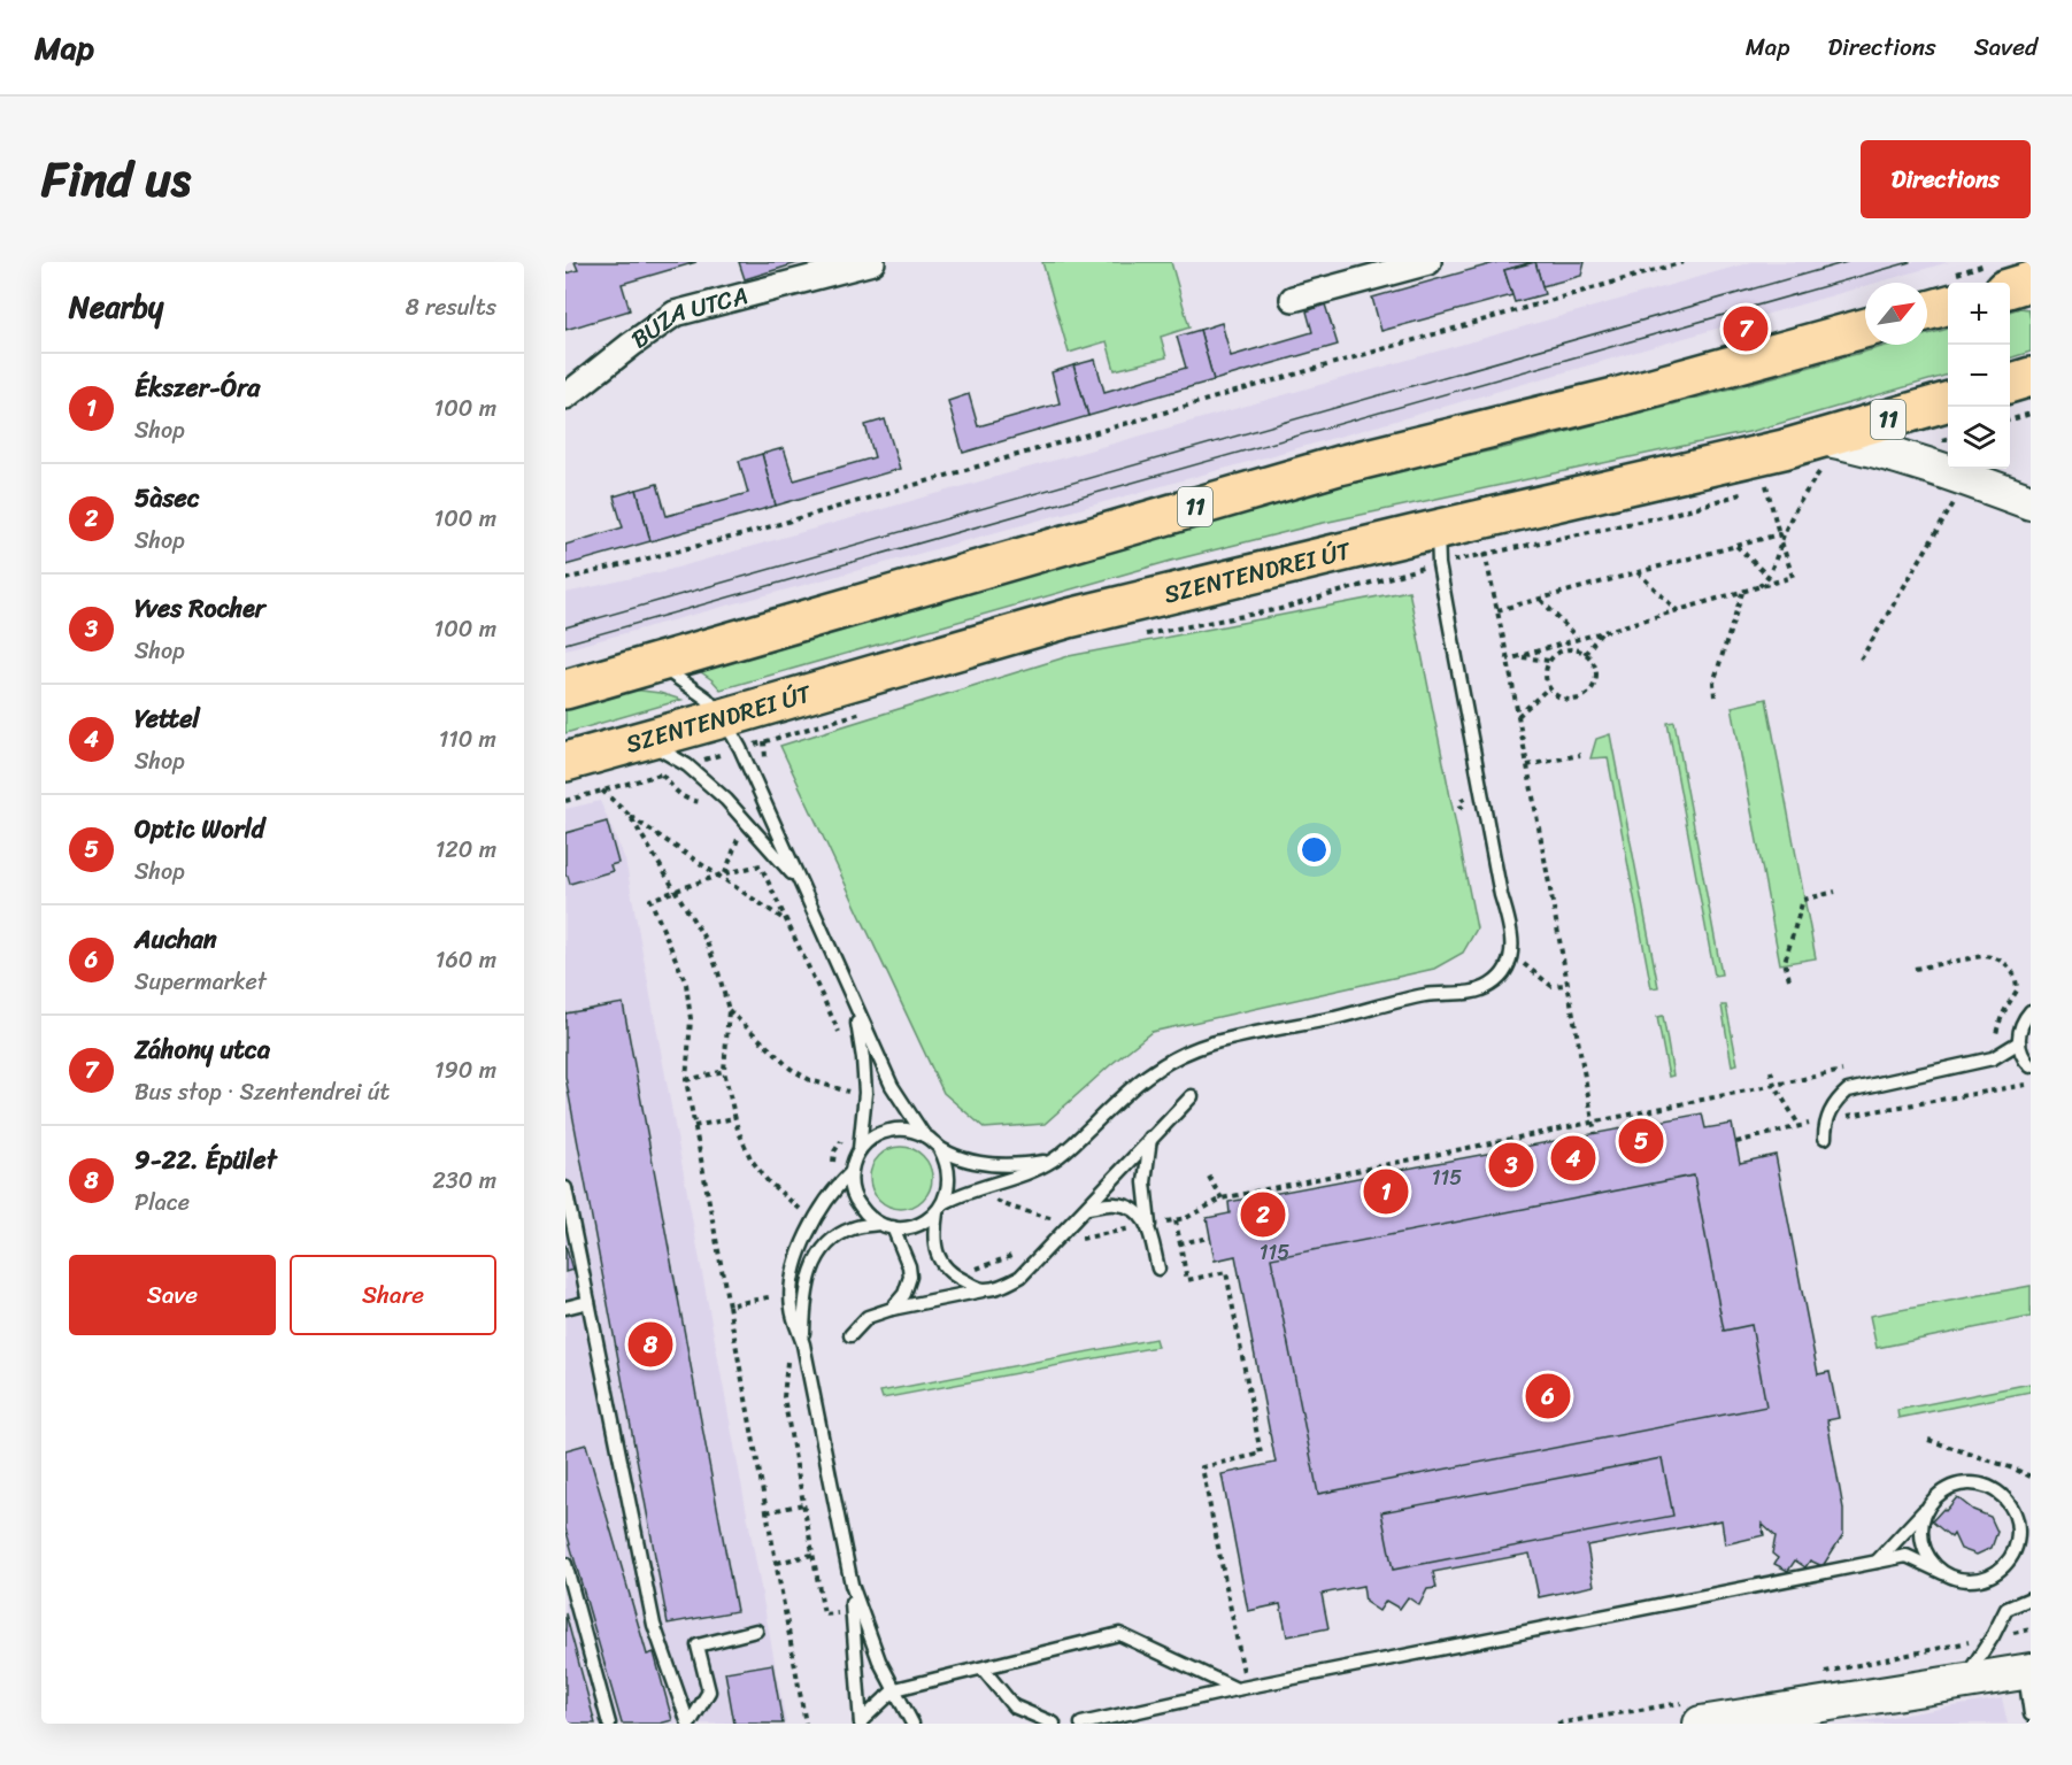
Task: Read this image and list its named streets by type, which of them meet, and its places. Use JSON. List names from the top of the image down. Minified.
{"streets":{"main road":["11","SZENTENDREI ÚT"],"street":["BÚZA UTCA"]},"house_numbers":["115","115"],"north":"top right","page":{"header":"Map","nav":["Map","Directions","Saved"],"title":"Find us","buttons":["Directions",["Save","Share"]],"heading":["Nearby","8 results"],"map_buttons":["+","−"],"pins":["7","5","4","3","1","2","8","6"],"list":[{"mark":"1","name":"Ékszer-Óra","note":"Shop","value":"100 m"},{"mark":"2","name":"5àsec","note":"Shop","value":"100 m"},{"mark":"3","name":"Yves Rocher","note":"Shop","value":"100 m"},{"mark":"4","name":"Yettel","note":"Shop","value":"110 m"},{"mark":"5","name":"Optic World","note":"Shop","value":"120 m"},{"mark":"6","name":"Auchan","note":"Supermarket","value":"160 m"},{"mark":"7","name":"Záhony utca","note":"Bus stop · Szentendrei út","value":"190 m"},{"mark":"8","name":"9-22. Épület","note":"Place","value":"230 m"}]}}
